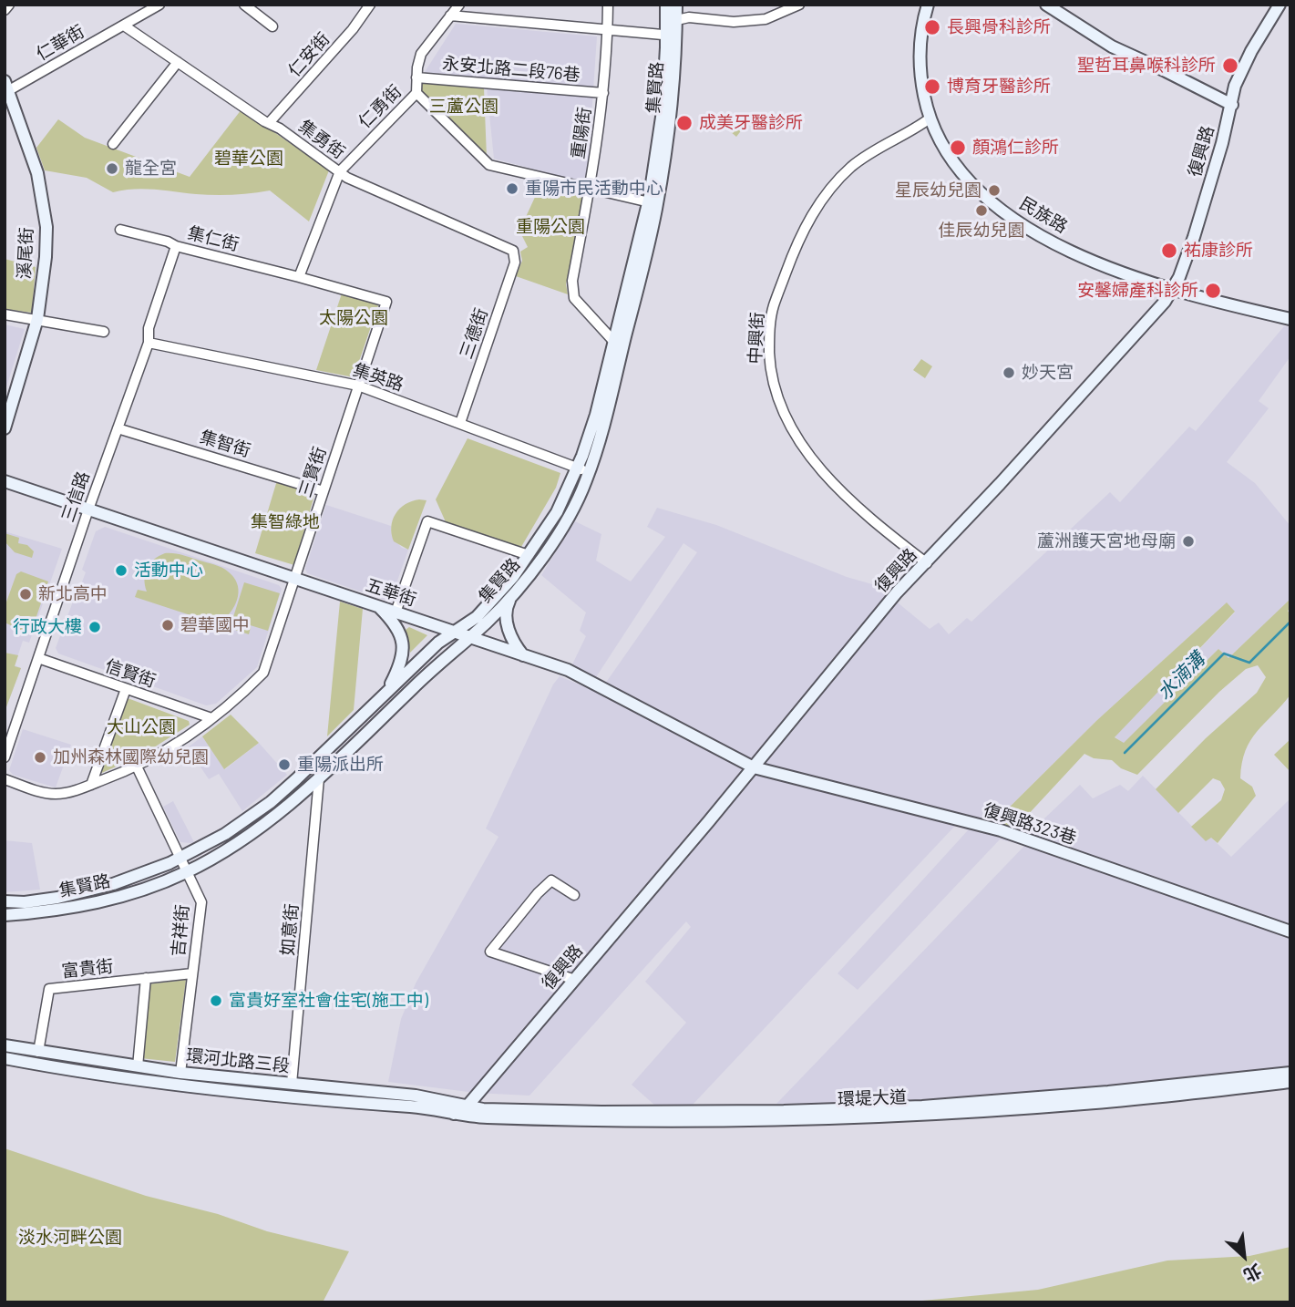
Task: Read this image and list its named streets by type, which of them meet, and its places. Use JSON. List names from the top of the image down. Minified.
{"streets":{"street":["仁華街","仁安街","永安北路二段76巷","集賢路","仁勇街","重陽街","集勇街","復興路","民族路","集仁街","溪尾街","三德街","中興街","集英路","集智街","三賢街","三信路","五華街","信賢街","復興路323巷","如意街","吉祥街","富貴街","環河北路三段","環堤大道"]},"crossings":[["仁華街","集勇街"],["仁華街","溪尾街"],["仁安街","集勇街"],["永安北路二段76巷","重陽街"],["集賢路","重陽街"],["集賢路","集英路"],["集賢路","五華街"],["集賢路","如意街"],["集賢路","吉祥街"],["仁勇街","集勇街"],["集勇街","三德街"],["復興路","民族路"],["復興路","中興街"],["復興路","五華街"],["復興路","復興路323巷"],["復興路","環河北路三段"],["復興路","環堤大道"],["民族路","中興街"],["集仁街","三賢街"],["集仁街","三信路"],["三德街","集英路"],["集英路","三賢街"],["集英路","三信路"],["集智街","三賢街"],["集智街","三信路"],["三賢街","五華街"],["三賢街","信賢街"],["三賢街","吉祥街"],["三信路","五華街"],["三信路","信賢街"],["五華街","復興路323巷"],["如意街","環河北路三段"],["吉祥街","富貴街"],["吉祥街","環河北路三段"],["富貴街","環河北路三段"],["環河北路三段","環堤大道"]],"water":["水湳溝"],"parks":["三蘆公園","碧華公園","重陽公園","太陽公園","集智綠地","大山公園","淡水河畔公園"],"places":["長興骨科診所","聖哲耳鼻喉科診所","博育牙醫診所","成美牙醫診所","顏鴻仁診所","龍全宮","重陽市民活動中心","星辰幼兒園","佳辰幼兒園","祐康診所","安馨婦產科診所","妙天宮","蘆洲護天宮地母廟","活動中心","新北高中","碧華國中","行政大樓","加州森林國際幼兒園","重陽派出所","富貴好室社會住宅(施工中)"],"north":"bottom right"}
